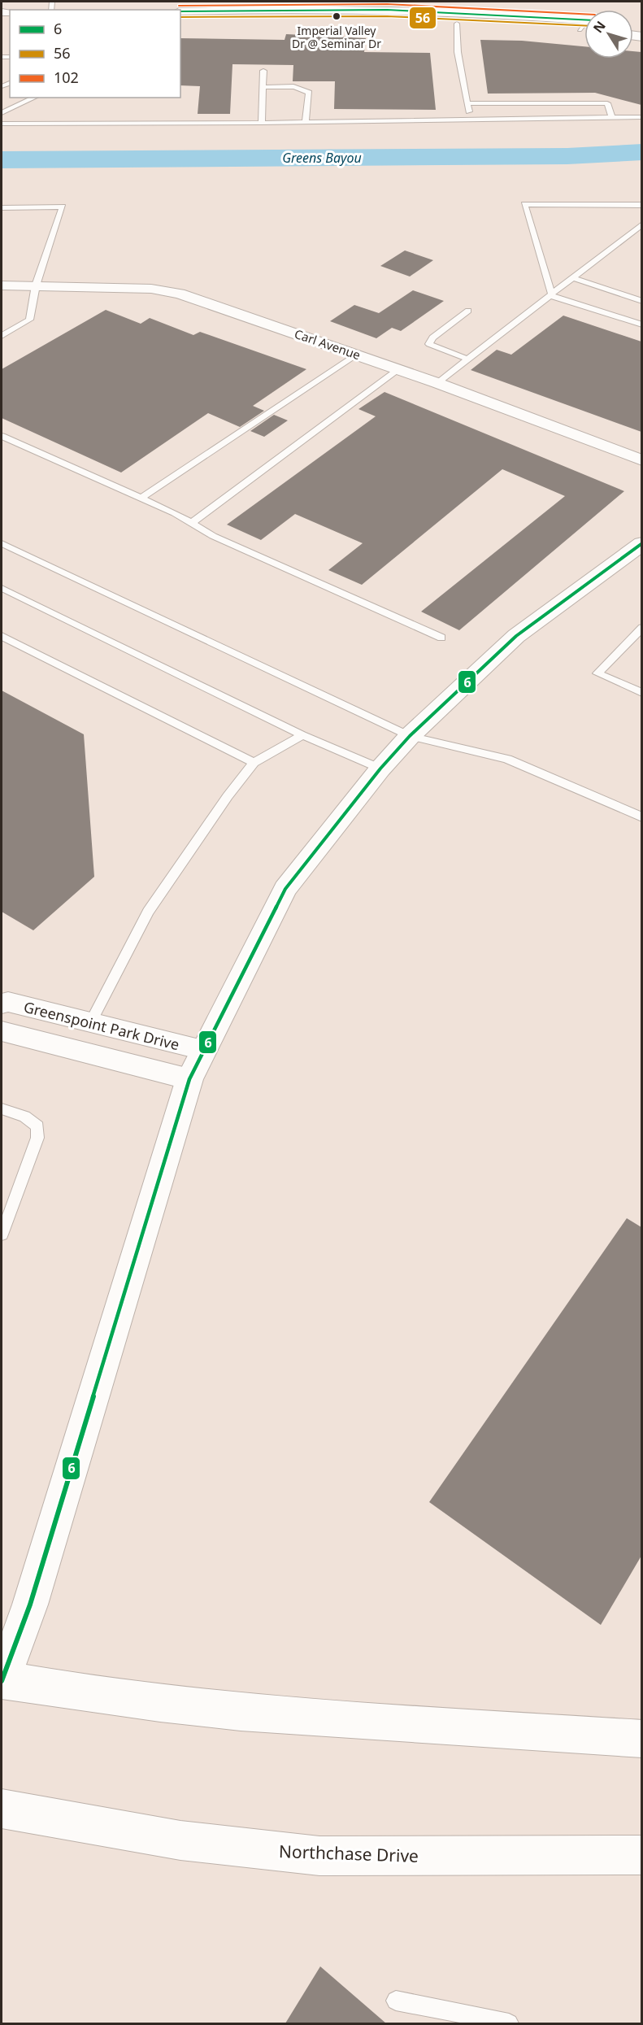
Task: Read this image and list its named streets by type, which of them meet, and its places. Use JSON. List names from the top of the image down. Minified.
{"streets":{"street":["Carl Avenue","Greenspoint Park Drive","Northchase Drive"]},"water":["Greens Bayou"],"places":["Imperial Valley Dr @ Seminar Dr"],"lines":["transit line 102","transit line 6","transit line 56"],"legend":["6","56","102"],"north":"top left"}
